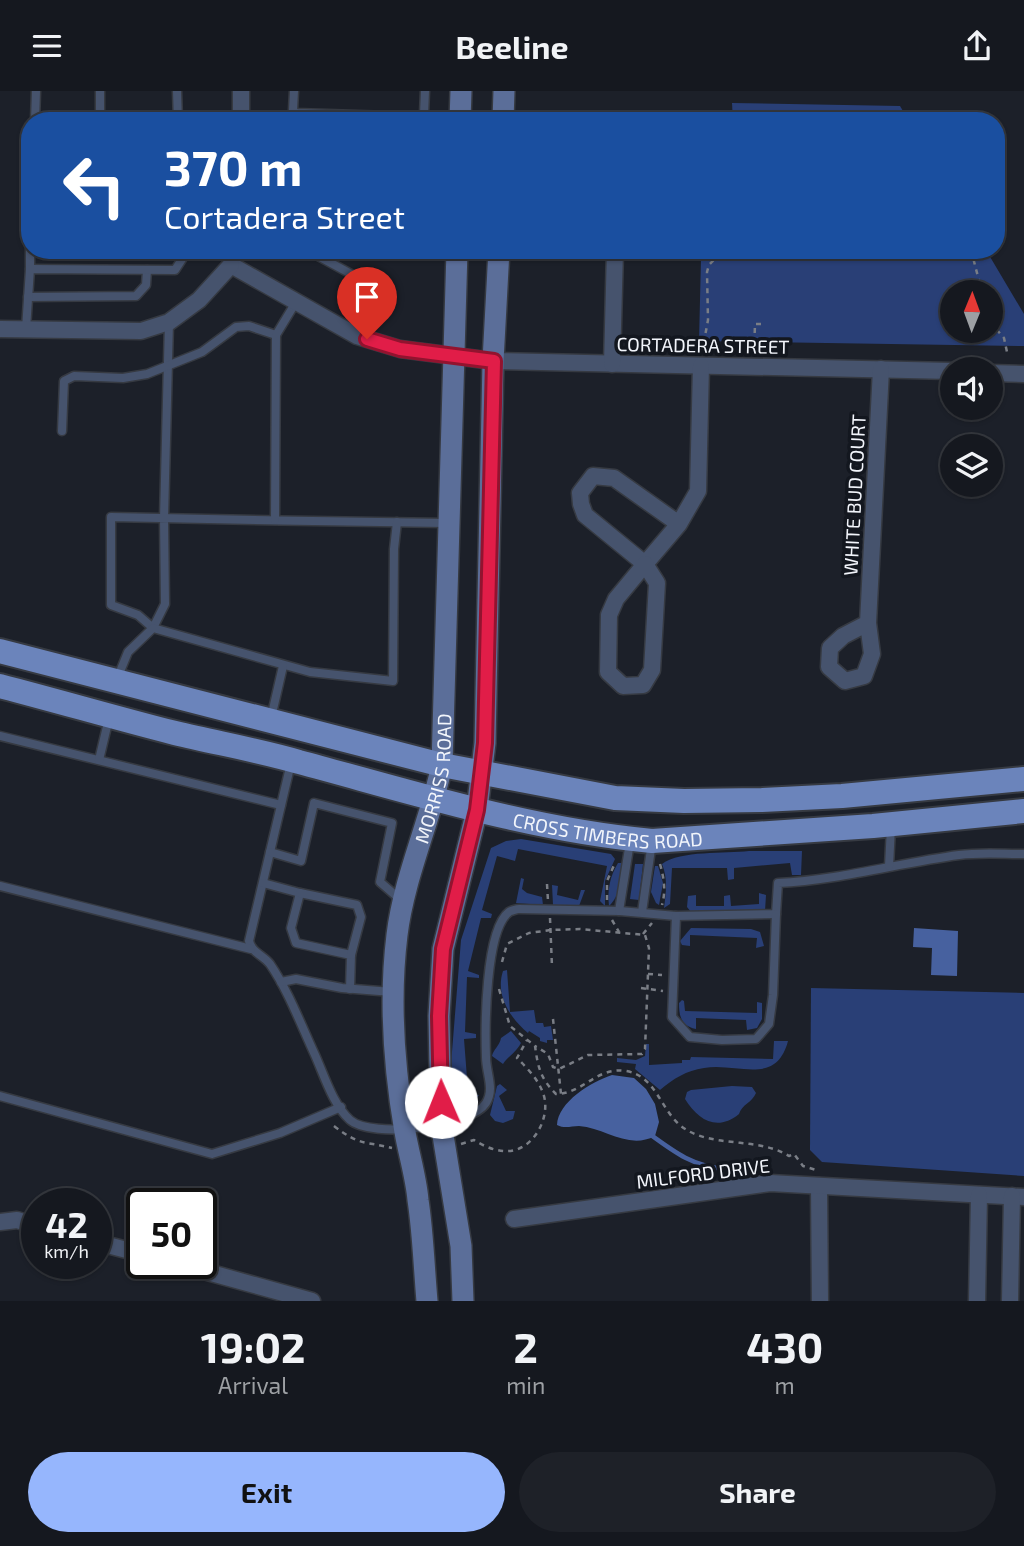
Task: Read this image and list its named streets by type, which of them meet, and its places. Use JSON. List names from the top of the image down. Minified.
{"streets":{"main road":["MORRISS ROAD","CROSS TIMBERS ROAD"],"street":["CORTADERA STREET","WHITE BUD COURT","MILFORD DRIVE"]},"crossings":[["CORTADERA STREET","WHITE BUD COURT"],["CORTADERA STREET","MORRISS ROAD"],["MORRISS ROAD","CROSS TIMBERS ROAD"]],"north":"top","page":{"header":"Beeline","turn":["370 m","Cortadera Street"],"speed":"42 km/h","limit":"50","eta":["19:02","Arrival","2","min","430","m"],"buttons":["Exit","Share"]}}
